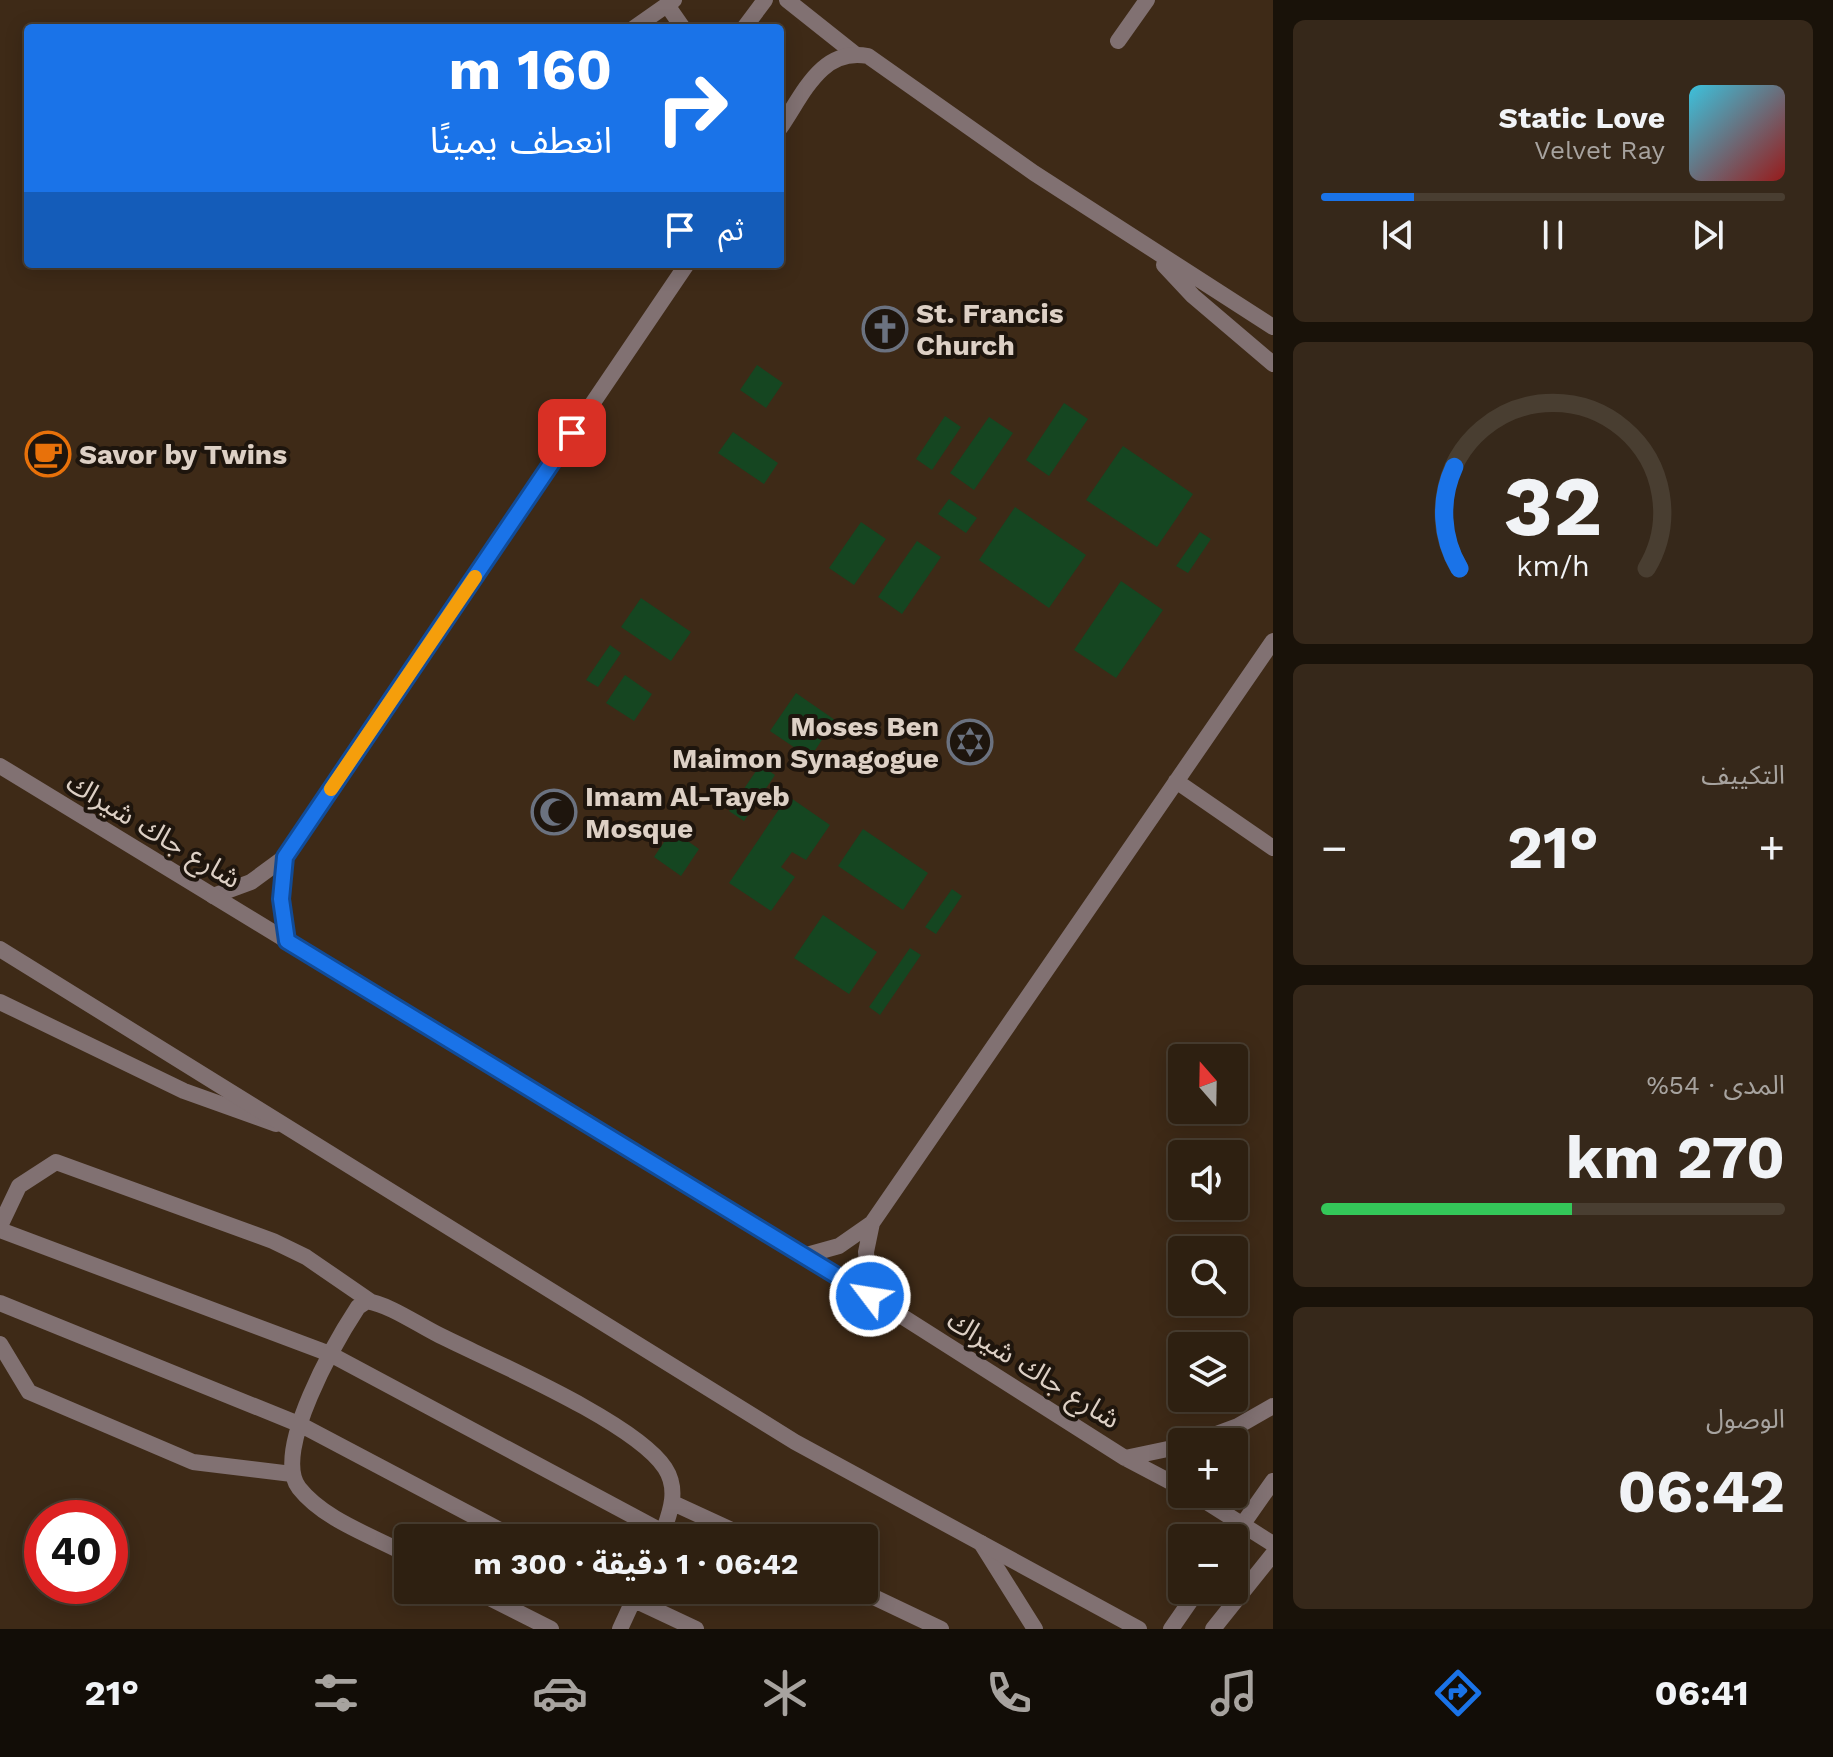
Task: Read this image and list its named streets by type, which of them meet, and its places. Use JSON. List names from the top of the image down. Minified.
{"streets":{"street":["شارع جاك شيراك"]},"places":{"church":["St. Francis Church"],"cafe":["Savor by Twins"],"synagogue":["Moses Ben Maimon Synagogue"],"mosque":["Imam Al-Tayeb Mosque"]},"north":"top","page":{"turn":["160 m","انعطف يمينًا"],"song":["Static Love","Velvet Ray"],"then":"ثم","tile":["التكييف",["المدى · 54%","270 km"],["الوصول","06:42"]],"heat":["−","21°","+"],"map_buttons":["+","−"],"limit":"40","trip":"06:42 · 1 دقيقة · 300 m","tabs":["06:41","21°"],"gauge":["32","km/h"]}}
